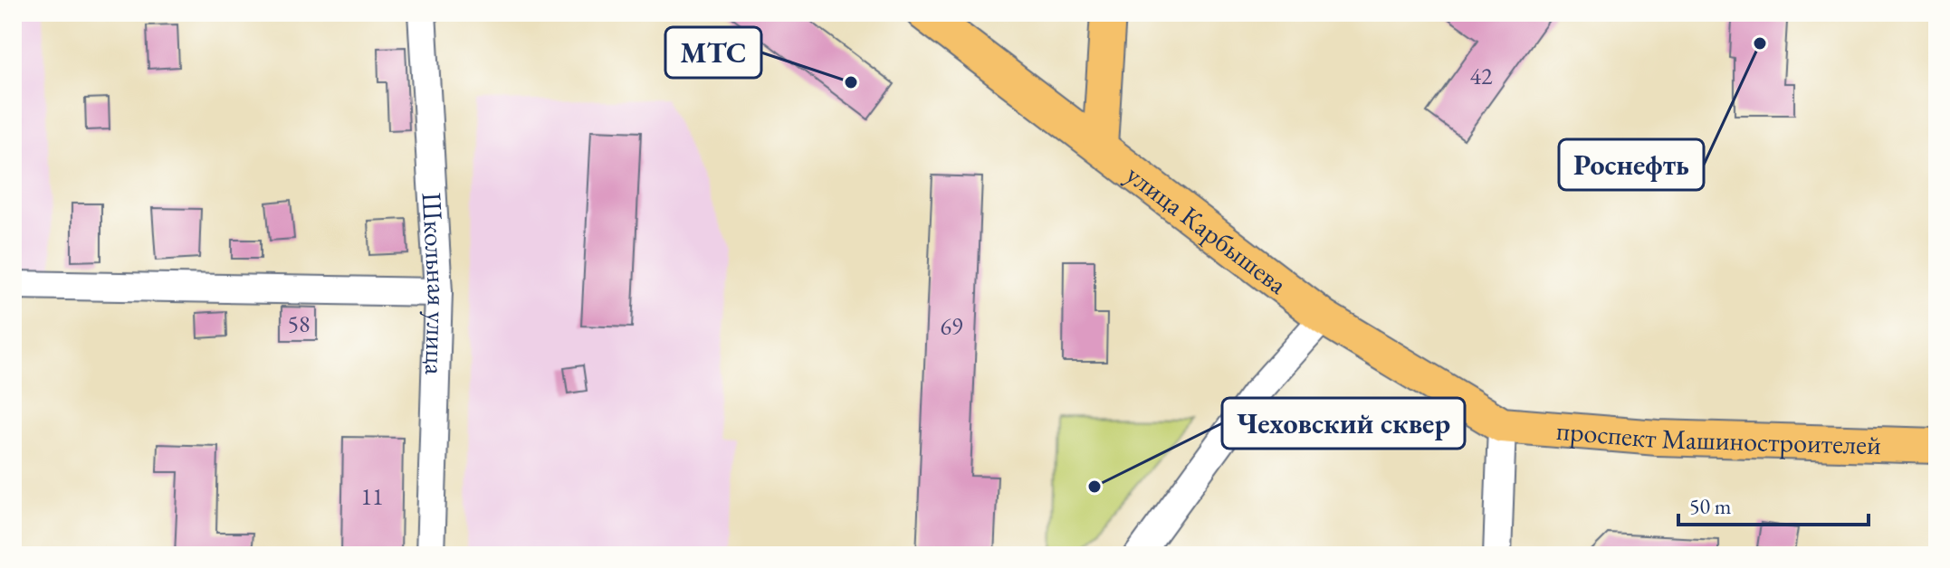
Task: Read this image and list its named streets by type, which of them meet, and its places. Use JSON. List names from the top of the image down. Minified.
{"streets":{"main road":["улица Карбышева","проспект Машиностроителей"],"street":["Школьная улица"]},"crossings":[["улица Карбышева","проспект Машиностроителей"]],"places":["Роснефть","МТС","Чеховский сквер"],"house_numbers":["42","58","69","11"],"scale_bar":"50 m"}
